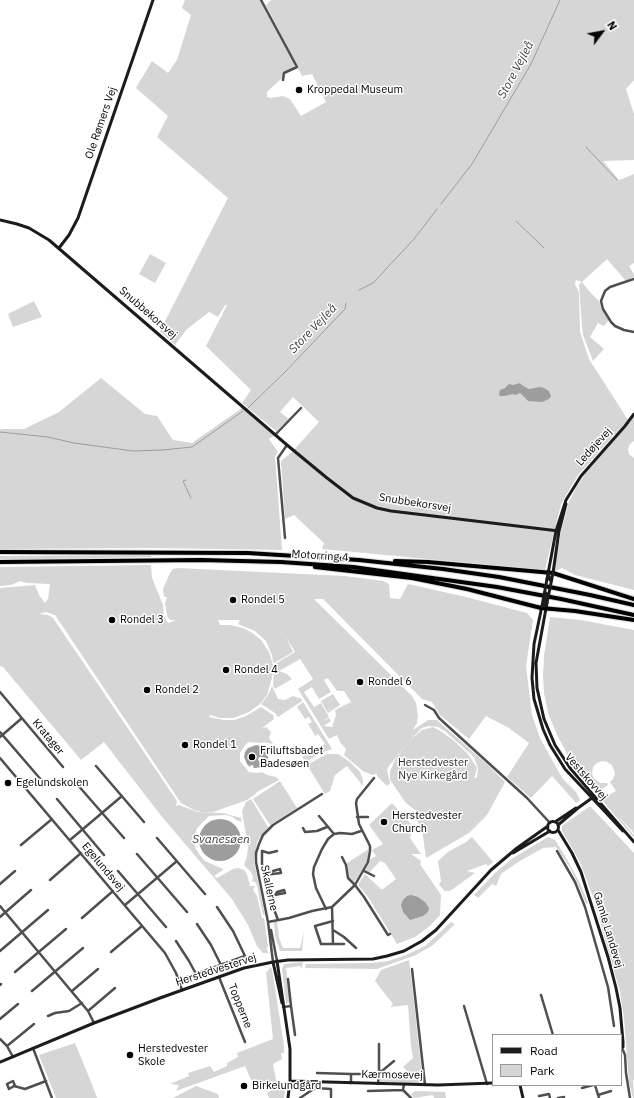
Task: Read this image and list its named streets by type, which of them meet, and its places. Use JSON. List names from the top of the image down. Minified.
{"streets":{"highway":["Motorring 4"],"street":["Ole Rømers Vej","Snubbekorsvej","Ledøjevej","Kratager","Vestskovvej","Egelundsvej","Skallerne","Gamle Landevej","Herstedvestervej","Topperne","Kærmosevej"]},"crossings":[["Ole Rømers Vej","Snubbekorsvej"],["Snubbekorsvej","Ledøjevej"],["Ledøjevej","Vestskovvej"],["Egelundsvej","Herstedvestervej"],["Skallerne","Herstedvestervej"],["Gamle Landevej","Herstedvestervej"],["Herstedvestervej","Topperne"]],"water":["Store Vejleå","Svanesøen"],"parks":["Herstedvester Nye Kirkegård"],"places":["Kroppedal Museum","Rondel 5","Rondel 3","Rondel 4","Rondel 6","Rondel 2","Rondel 1","Friluftsbadet Badesøen","Egelundskolen","Herstedvester Church","Herstedvester Skole","Birkelundgård"],"legend":["Road","Park"],"north":"top right"}
